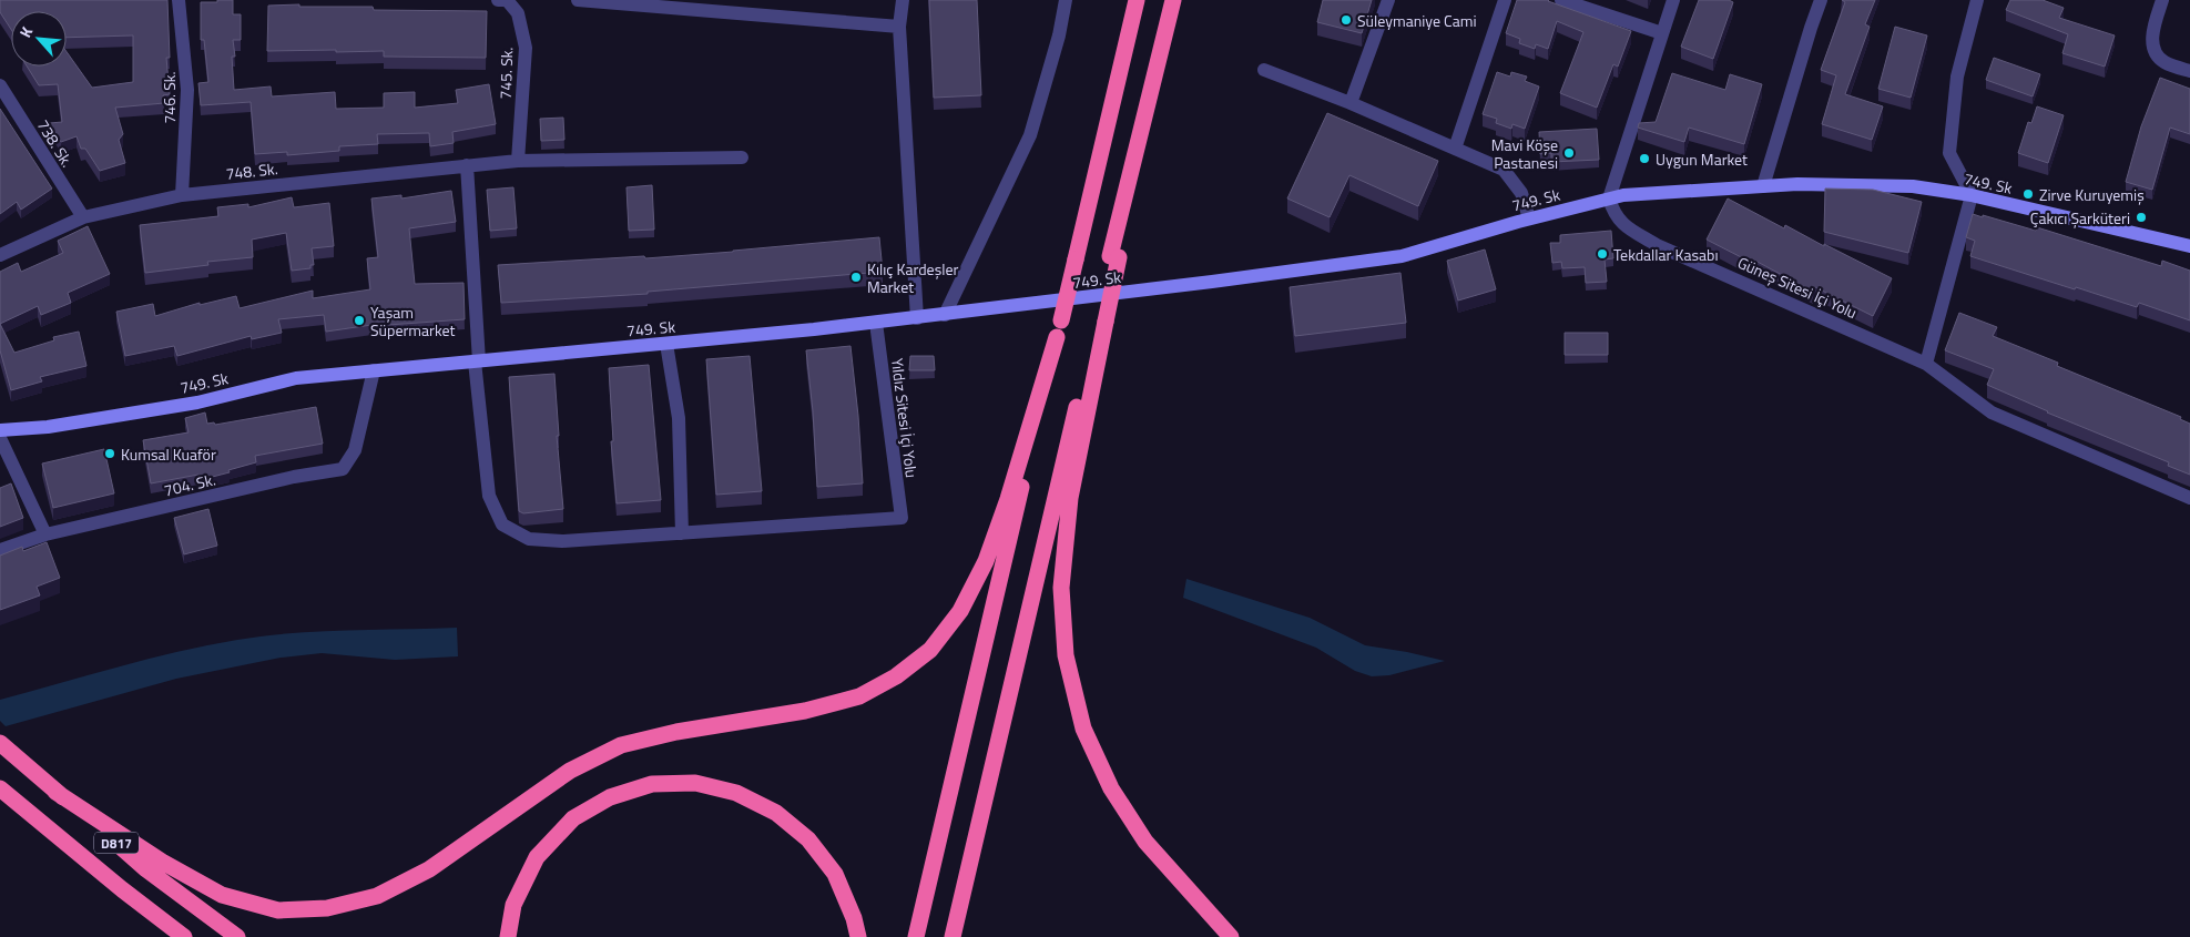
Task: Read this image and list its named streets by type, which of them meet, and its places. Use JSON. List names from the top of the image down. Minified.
{"streets":{"highway":["D817"],"street":["745. Sk.","746. Sk.","738. Sk.","748. Sk.","749. Sk","Güneş Sitesi İçi Yolu","Yıldız Sitesi İçi Yolu","704. Sk."]},"crossings":[["745. Sk.","748. Sk."],["746. Sk.","748. Sk."],["738. Sk.","748. Sk."],["749. Sk","Güneş Sitesi İçi Yolu"],["749. Sk","Yıldız Sitesi İçi Yolu"],["749. Sk","704. Sk."]],"places":["Süleymaniye Cami","Mavi Köşe Pastanesi","Uygun Market","Zirve Kuruyemiş","Çakıcı Şarküteri","Tekdallar Kasabı","Kılıç Kardeşler Market","Yaşam Süpermarket","Kumsal Kuaför"],"north":"top left"}
